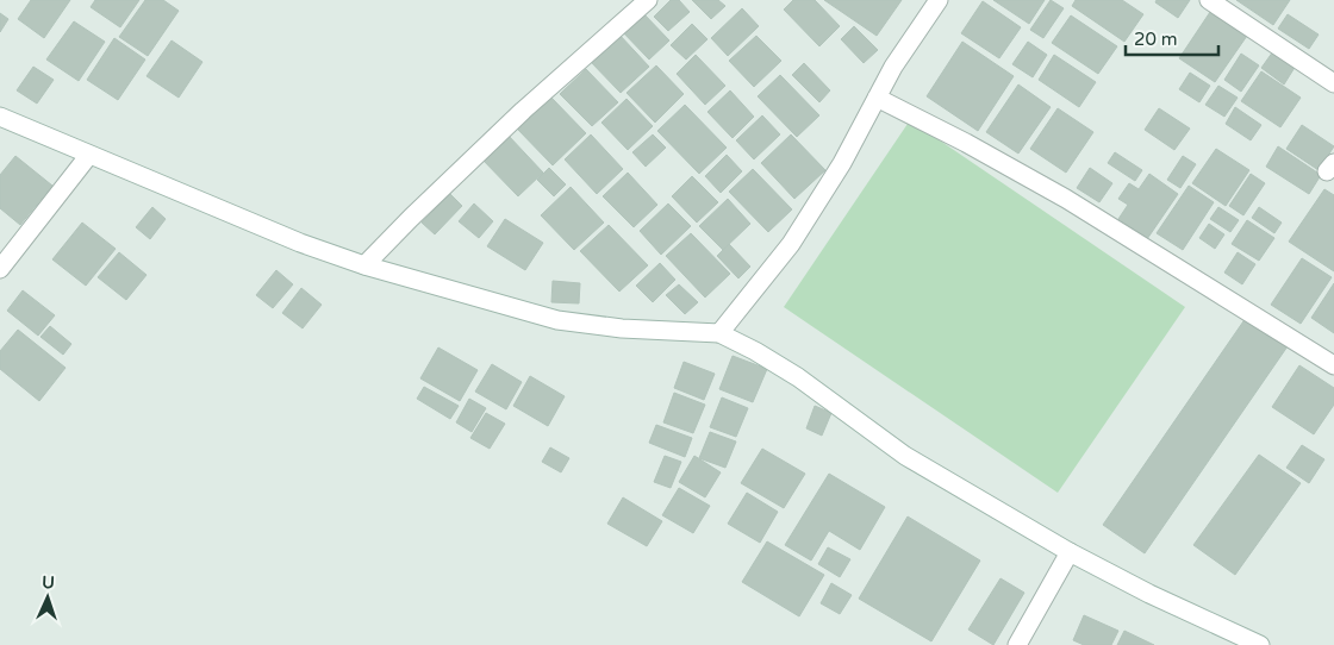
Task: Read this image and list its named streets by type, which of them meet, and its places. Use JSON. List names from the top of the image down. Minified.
{"scale_bar":"20 m","north":"top"}
